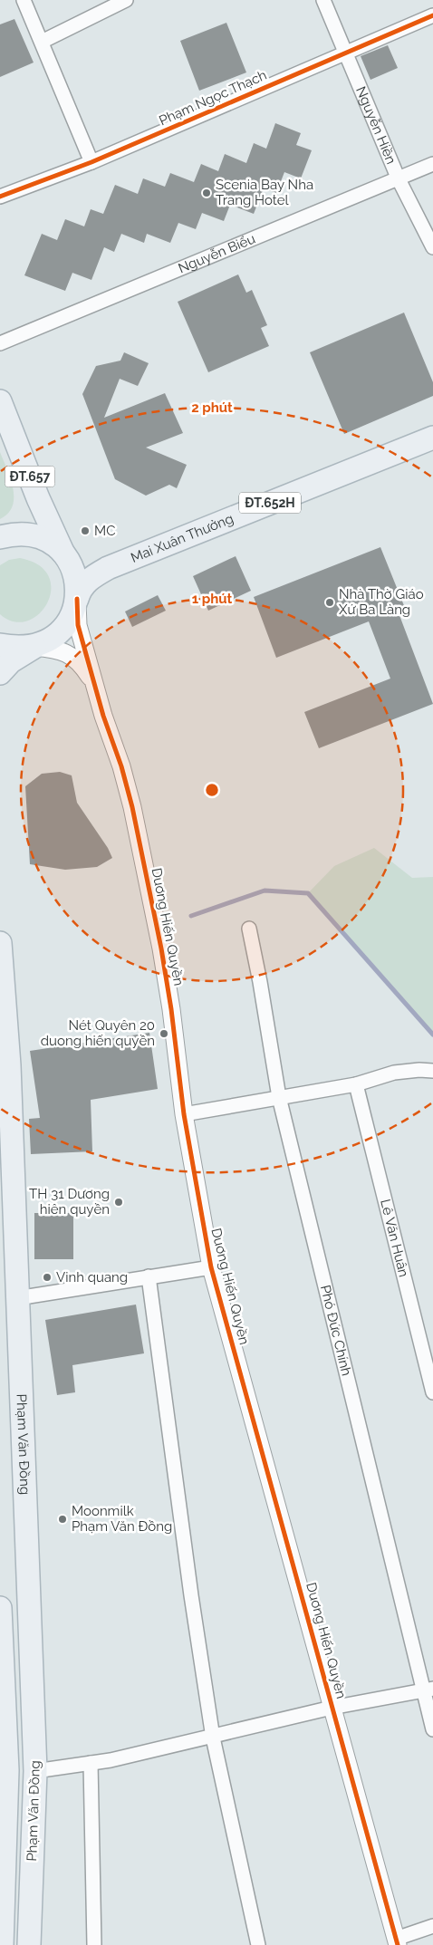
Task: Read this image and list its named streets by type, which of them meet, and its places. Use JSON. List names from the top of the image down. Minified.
{"streets":{"main road":["ĐT.657","ĐT.652H","Mai Xuân Thưởng","Phạm Văn Đồng"],"street":["Phạm Ngọc Thạch","Nguyễn Hiền","Nguyễn Biểu","Duơng Hiến Quyền","Lê Văn Huân","Phó Đức Chính"]},"crossings":[["Phạm Ngọc Thạch","Nguyễn Hiền"],["Nguyễn Hiền","Nguyễn Biểu"],["ĐT.657","Mai Xuân Thưởng"],["ĐT.657","Duơng Hiến Quyền"],["Mai Xuân Thưởng","Duơng Hiến Quyền"]],"places":["Scenia Bay Nha Trang Hotel","MC","Nhà Thờ Giáo Xứ Ba Làng","Nét Quyên 20 duong hiến quyền","TH 31 Dương hiên quyền","Vinh quang","Moonmilk Phạm Văn Đồng"],"rings":["2 phút","1 phút"]}
